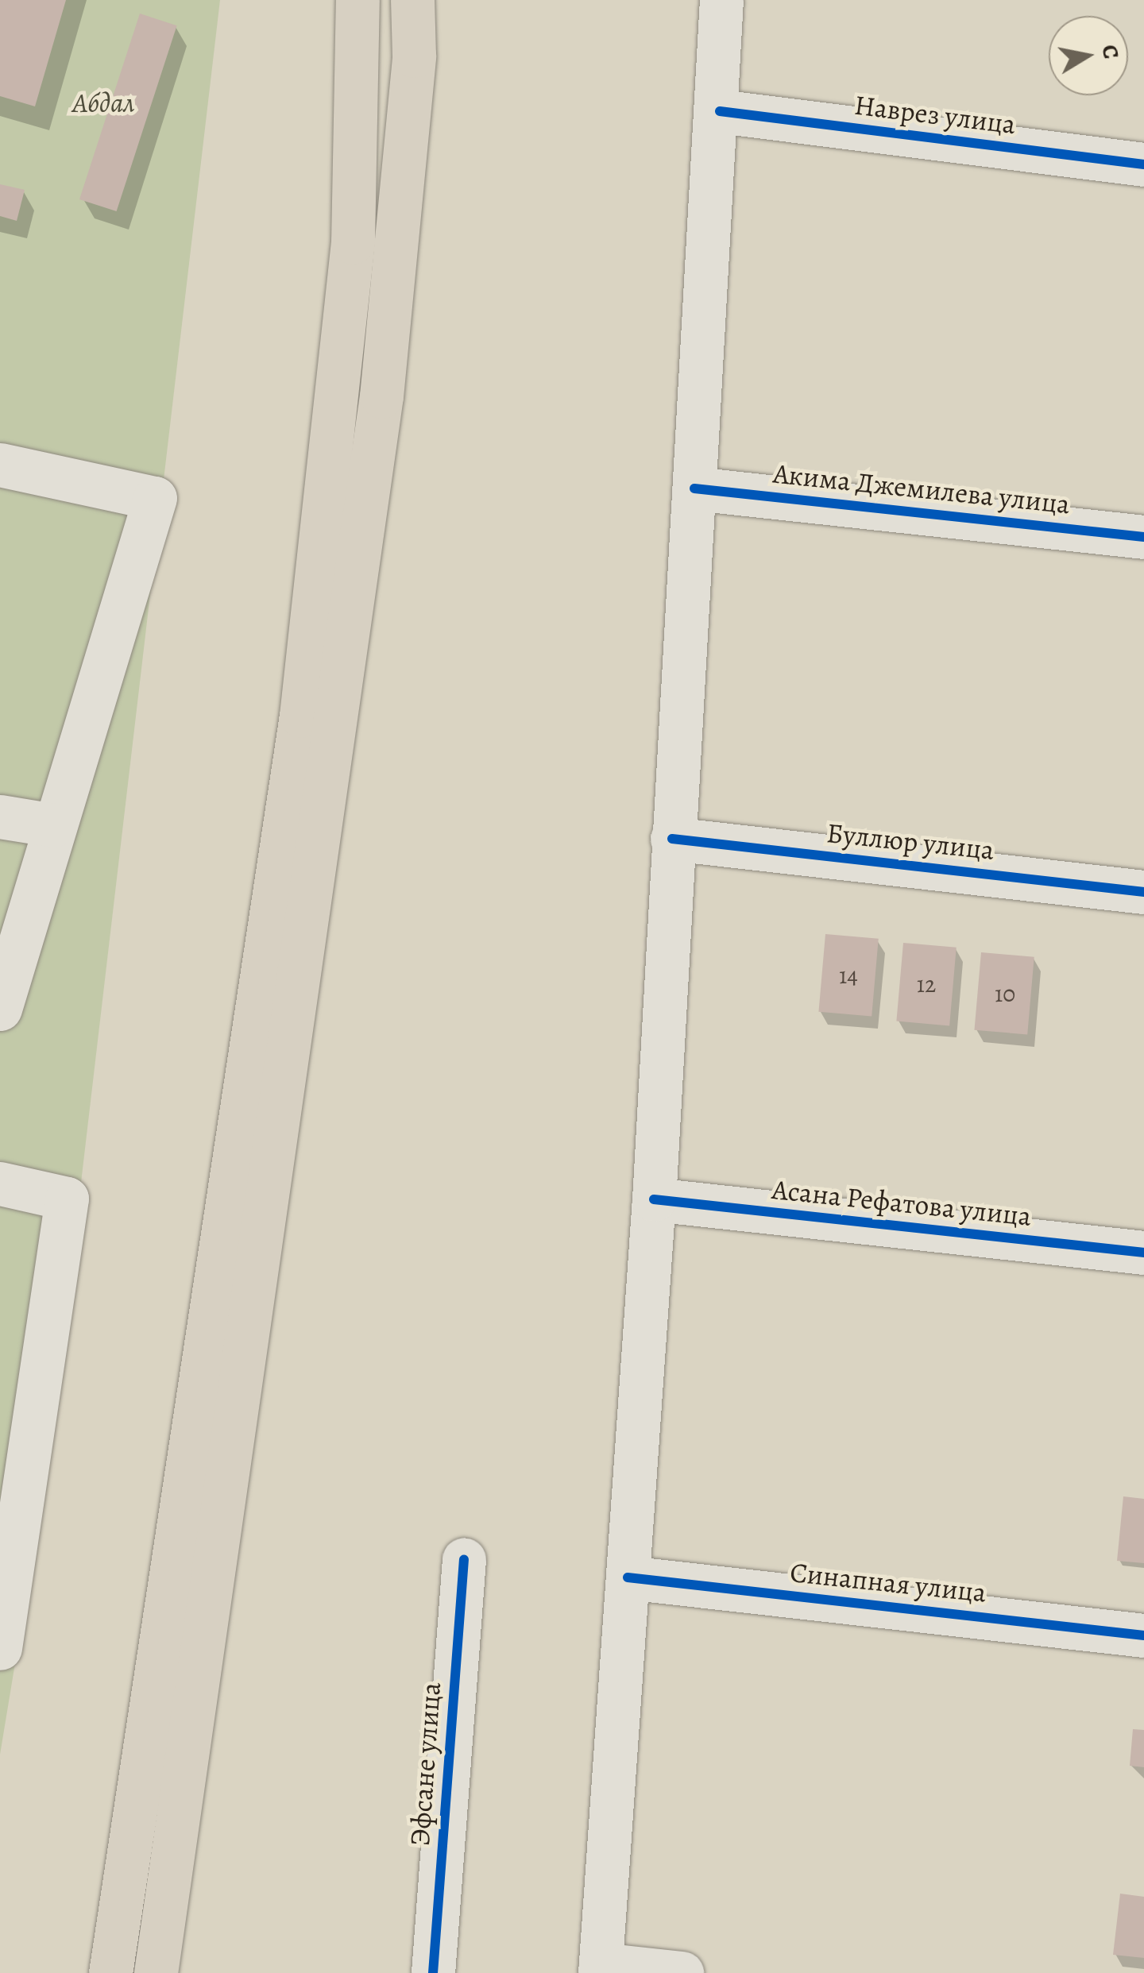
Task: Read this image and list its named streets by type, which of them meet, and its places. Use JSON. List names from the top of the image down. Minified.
{"streets":{"street":["Наврез улица","Акима Джемилева улица","Буллюр улица","Асана Рефатова улица","Синапная улица","Эфсане улица"]},"parks":["Абдал"],"house_numbers":["14","12","10"],"north":"right"}
